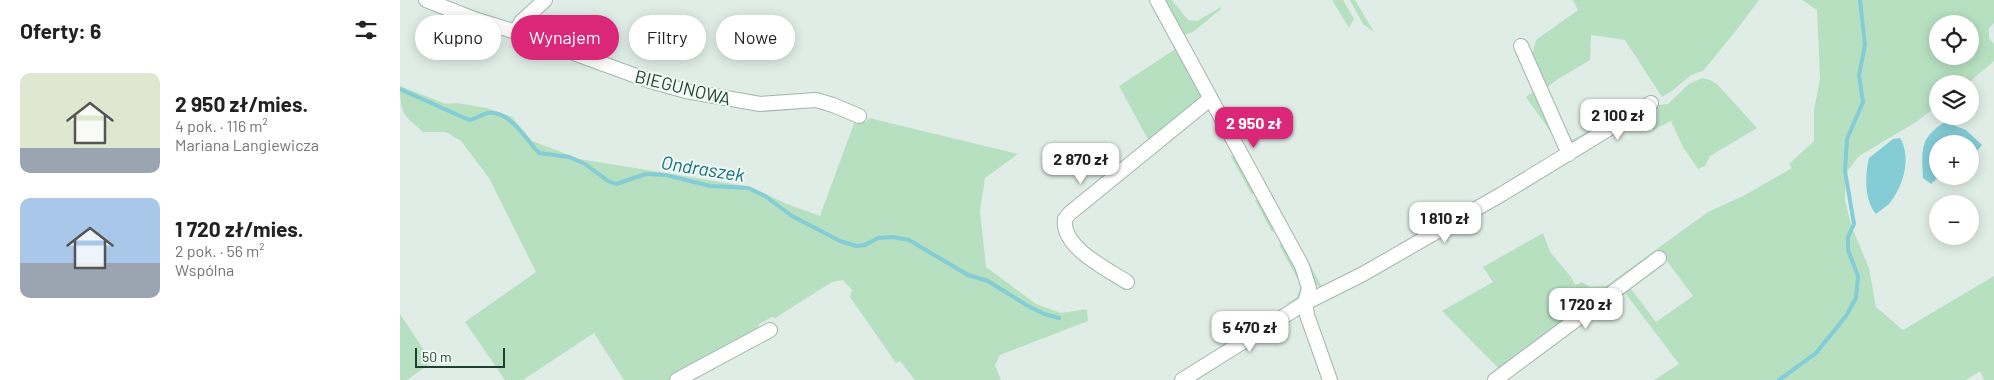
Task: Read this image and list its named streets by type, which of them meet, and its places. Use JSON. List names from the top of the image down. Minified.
{"streets":{"street":["BIEGUNOWA"]},"water":["Ondraszek"],"scale_bar":"50 m","page":{"heading":"Oferty: 6","map_buttons":["+","−"],"chip":["Kupno","Wynajem","Filtry","Nowe"],"list":[{"name":"2 950 zł/mies.","note":"4 pok. · 116 m² · Mariana Langiewicza"},{"name":"1 720 zł/mies.","note":"2 pok. · 56 m² · Wspólna"}],"price":["2 100 zł","2 950 zł","2 870 zł","1 810 zł","1 720 zł","5 470 zł"],"scale":"50 m"}}
